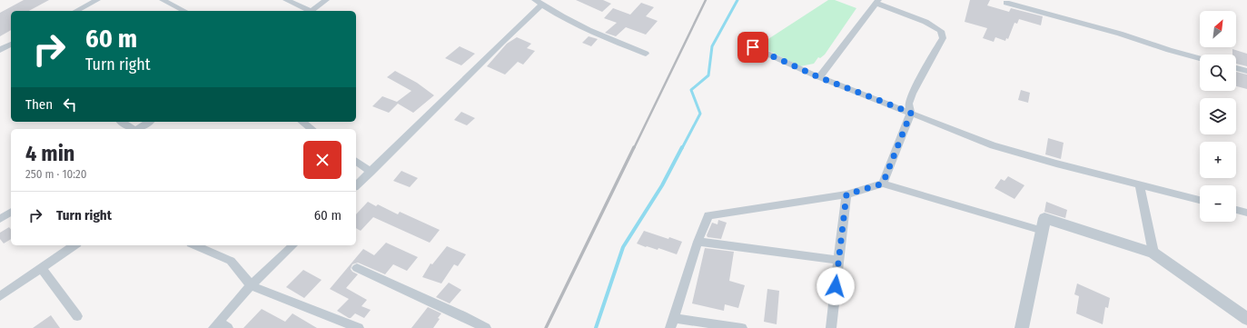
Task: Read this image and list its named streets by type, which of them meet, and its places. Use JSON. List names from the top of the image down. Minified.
{"north":"top right","page":{"map_buttons":["+","−"],"turn":["60 m","Turn right"],"then":"Then","heading":["4 min","250 m · 10:20"],"list":[{"name":"Turn right","value":"60 m"}]}}
